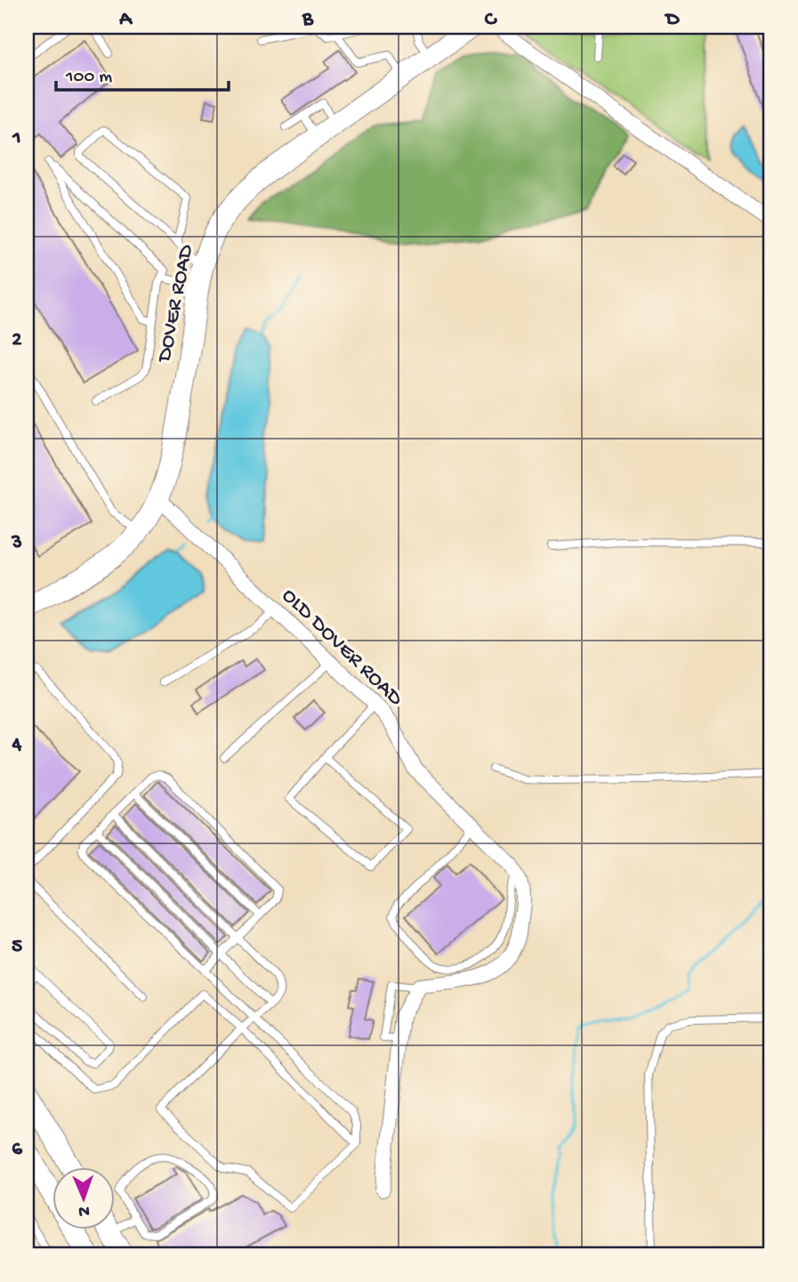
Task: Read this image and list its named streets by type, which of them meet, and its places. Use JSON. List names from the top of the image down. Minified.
{"streets":{"street":["DOVER ROAD","OLD DOVER ROAD"]},"crossings":[["DOVER ROAD","OLD DOVER ROAD"]],"scale_bar":"100 m","north":"bottom","grid":{"columns":["A","B","C","D"],"rows":["1","2","3","4","5","6"]}}
